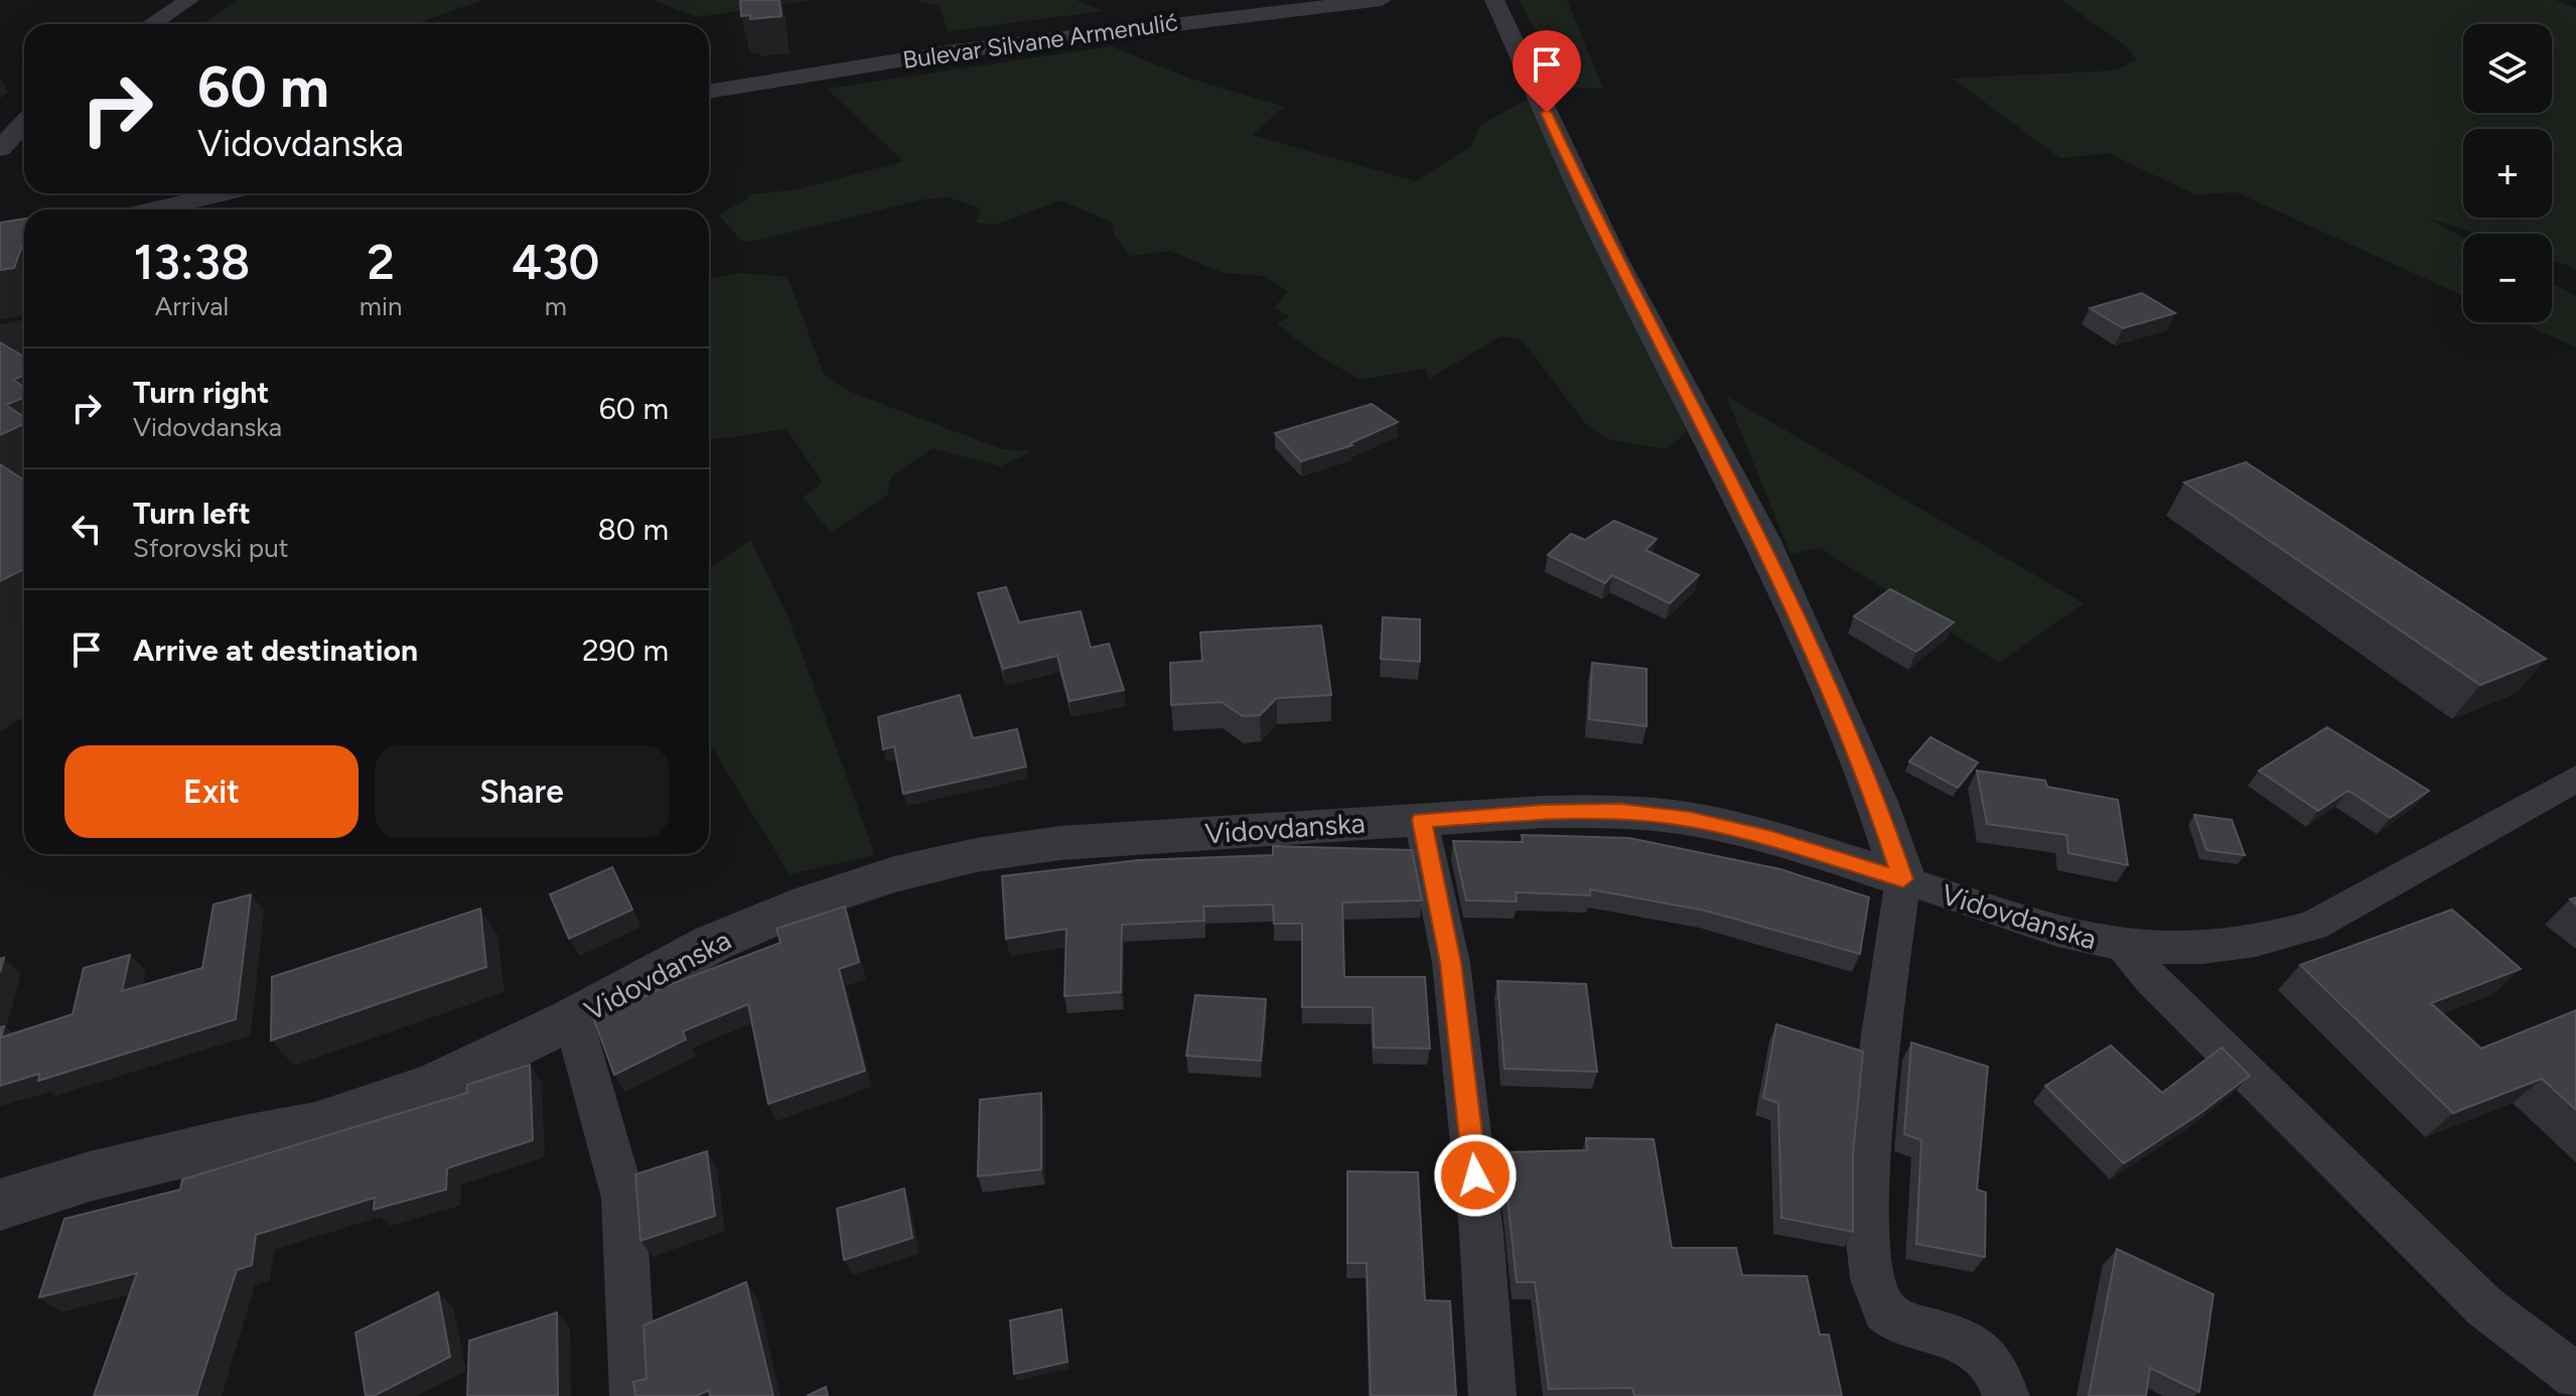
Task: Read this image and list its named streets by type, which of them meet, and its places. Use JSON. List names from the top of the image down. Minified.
{"streets":{"street":["Bulevar Silvane Armenulić","Vidovdanska"]},"page":{"map_buttons":["+","−"],"turn":["60 m","Vidovdanska"],"eta":["13:38","Arrival","2","min","430","m"],"list":[{"name":"Turn right","note":"Vidovdanska","value":"60 m"},{"name":"Turn left","note":"Sforovski put","value":"80 m"},{"name":"Arrive at destination","value":"290 m"}],"buttons":["Exit","Share"]}}
